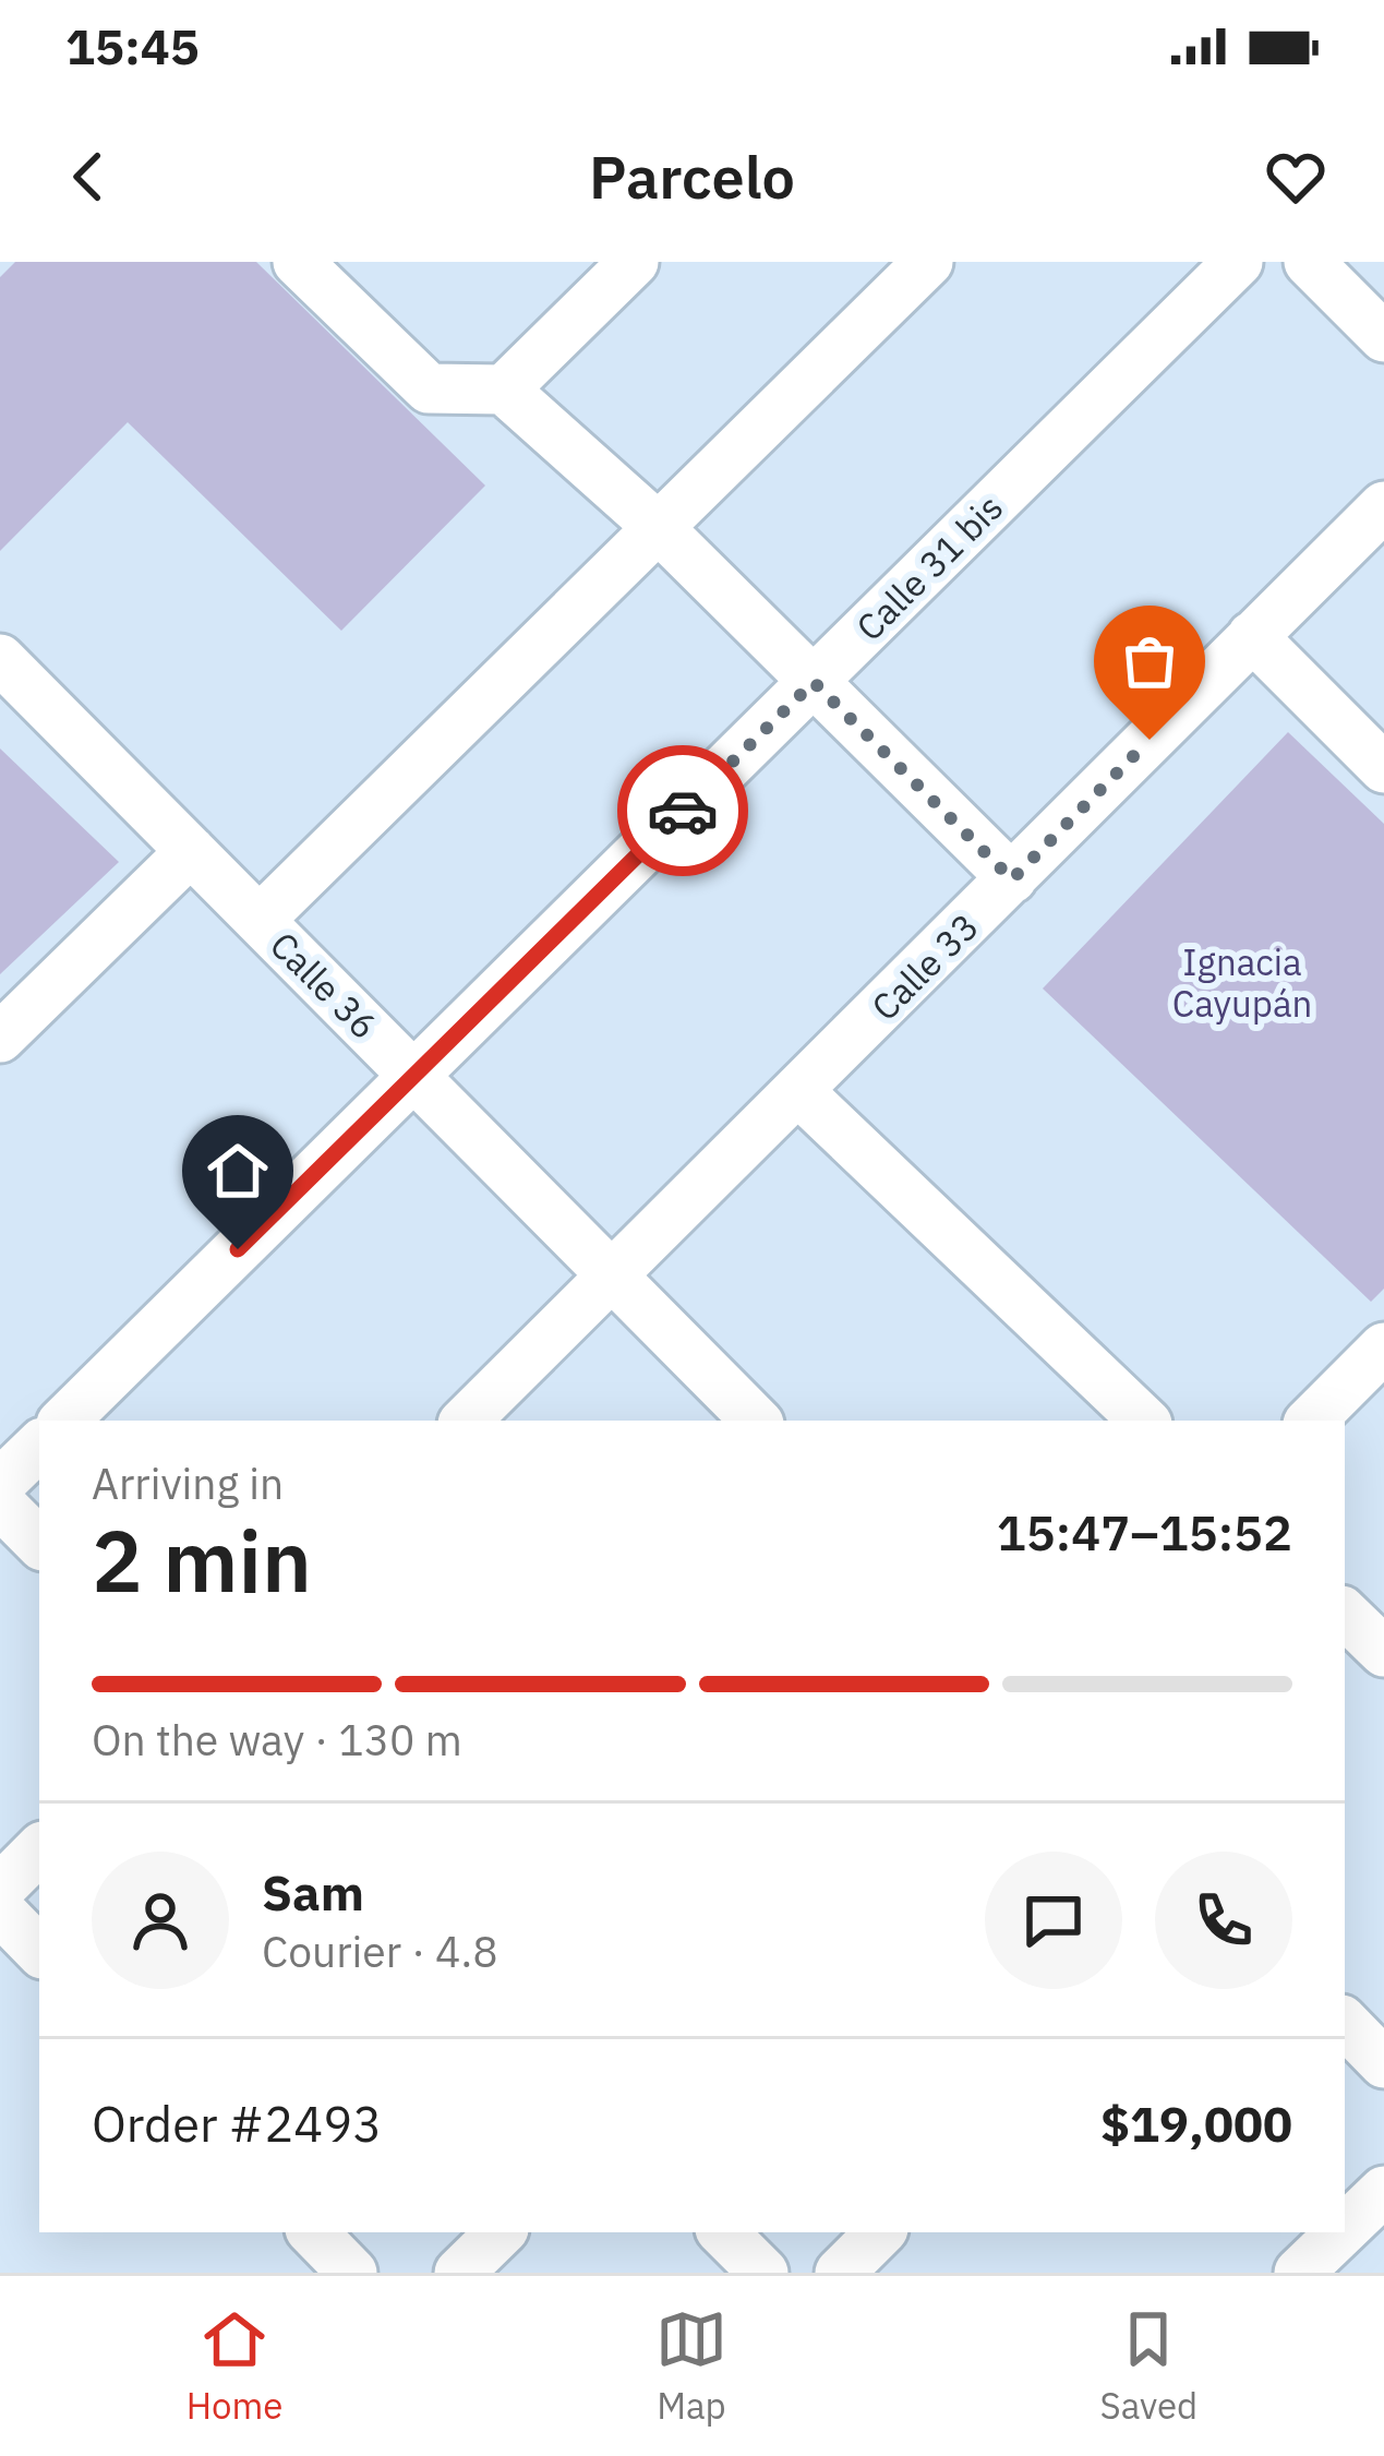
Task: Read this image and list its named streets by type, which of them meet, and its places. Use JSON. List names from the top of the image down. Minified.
{"streets":{"street":["Calle 31 bis","Calle 33","Calle 36"]},"crossings":[["Calle 31 bis","Calle 36"],["Calle 33","Calle 36"]],"parks":["Ignacia Cayupán"],"page":{"status":"15:45","header":"Parcelo","heading":["2 min","Arriving in","15:47–15:52"],"panel":["Sam","Courier · 4.8","Order #2493","$19,000"],"bar":"On the way · 130 m","tabs":["Home","Map","Saved"]}}
